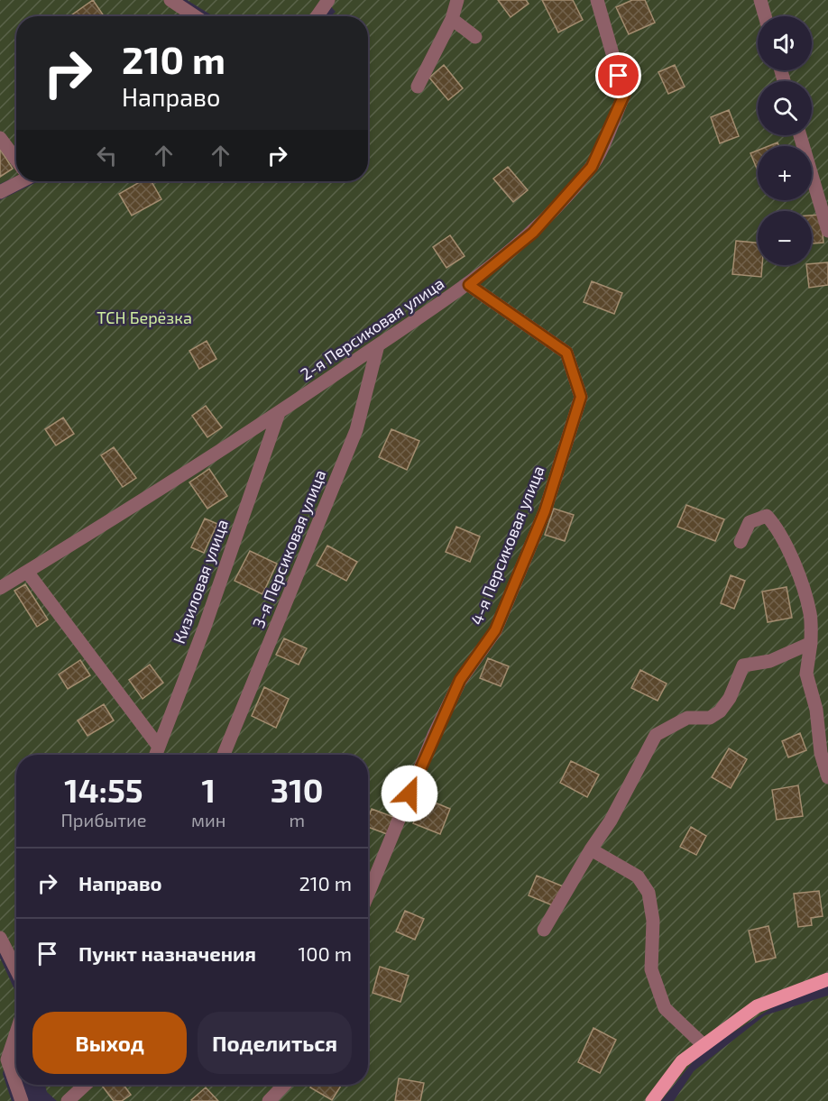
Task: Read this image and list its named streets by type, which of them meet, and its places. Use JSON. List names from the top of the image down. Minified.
{"streets":{"lane":["2-я Персиковая улица","4-я Персиковая улица","3-я Персиковая улица","Кизиловая улица"]},"crossings":[["2-я Персиковая улица","4-я Персиковая улица"],["2-я Персиковая улица","3-я Персиковая улица"],["2-я Персиковая улица","Кизиловая улица"]],"parks":["ТСН Берёзка"],"page":{"map_buttons":["+","−"],"turn":["210 m","Направо"],"eta":["14:55","Прибытие","1","мин","310","m"],"list":[{"name":"Направо","value":"210 m"},{"name":"Пункт назначения","value":"100 m"}],"buttons":["Выход","Поделиться"]}}
